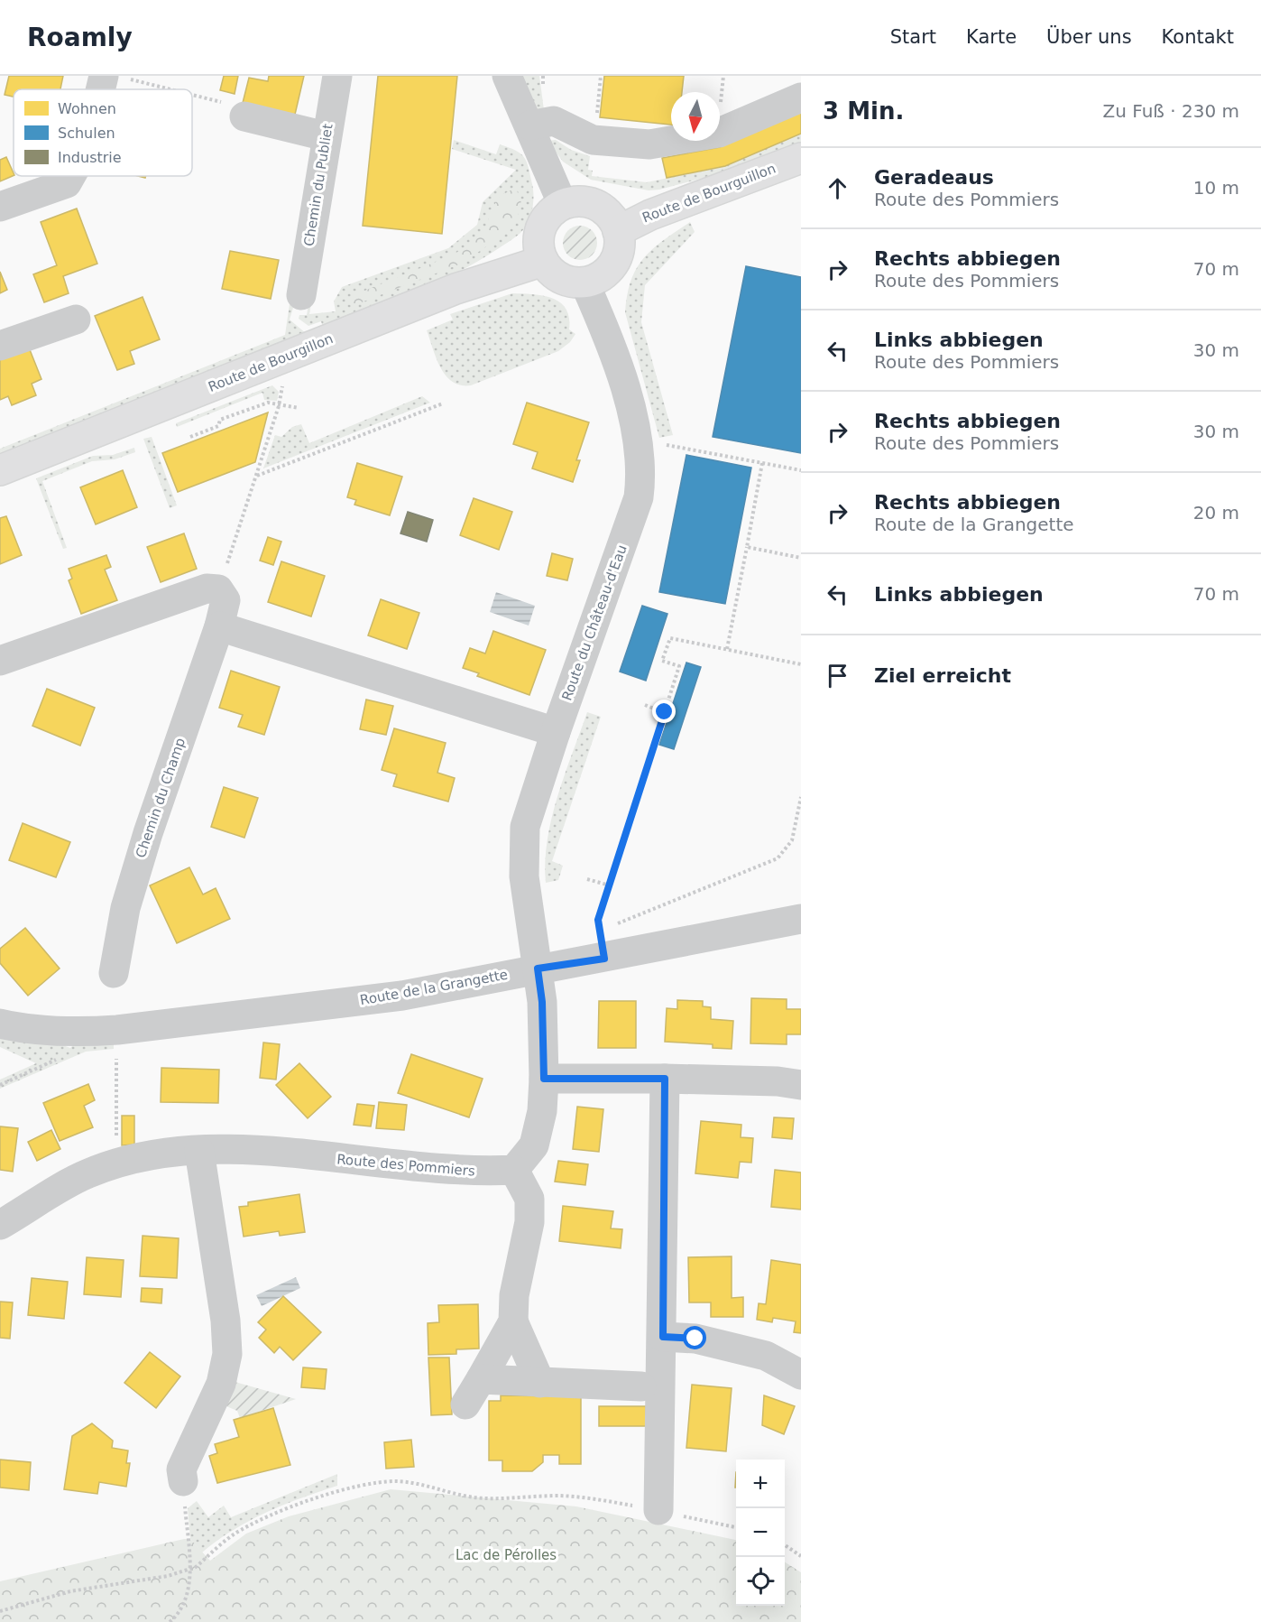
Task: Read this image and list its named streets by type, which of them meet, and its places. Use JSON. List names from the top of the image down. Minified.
{"streets":{"main road":["Route de Bourguillon","Route de Bourgillon"],"street":["Chemin du Publiet","Route du Château-d'Eau","Chemin du Champ","Route de la Grangette","Route des Pommiers"]},"crossings":[["Route de Bourguillon","Route de Bourgillon"],["Route de Bourguillon","Route du Château-d'Eau"],["Route de Bourgillon","Route du Château-d'Eau"],["Route du Château-d'Eau","Route de la Grangette"]],"parks":["Lac de Pérolles"],"legend":["Wohnen","Schulen","Industrie"],"north":"bottom","page":{"header":"Roamly","nav":["Start","Karte","Über uns","Kontakt"],"heading":["3 Min.","Zu Fuß · 230 m"],"list":[["Geradeaus","Route des Pommiers","10 m"],["Rechts abbiegen","Route des Pommiers","70 m"],["Links abbiegen","Route des Pommiers","30 m"],["Rechts abbiegen","Route des Pommiers","30 m"],["Rechts abbiegen","Route de la Grangette","20 m"],["Links abbiegen","70 m"],"Ziel erreicht"],"map_buttons":["+","−"]}}
